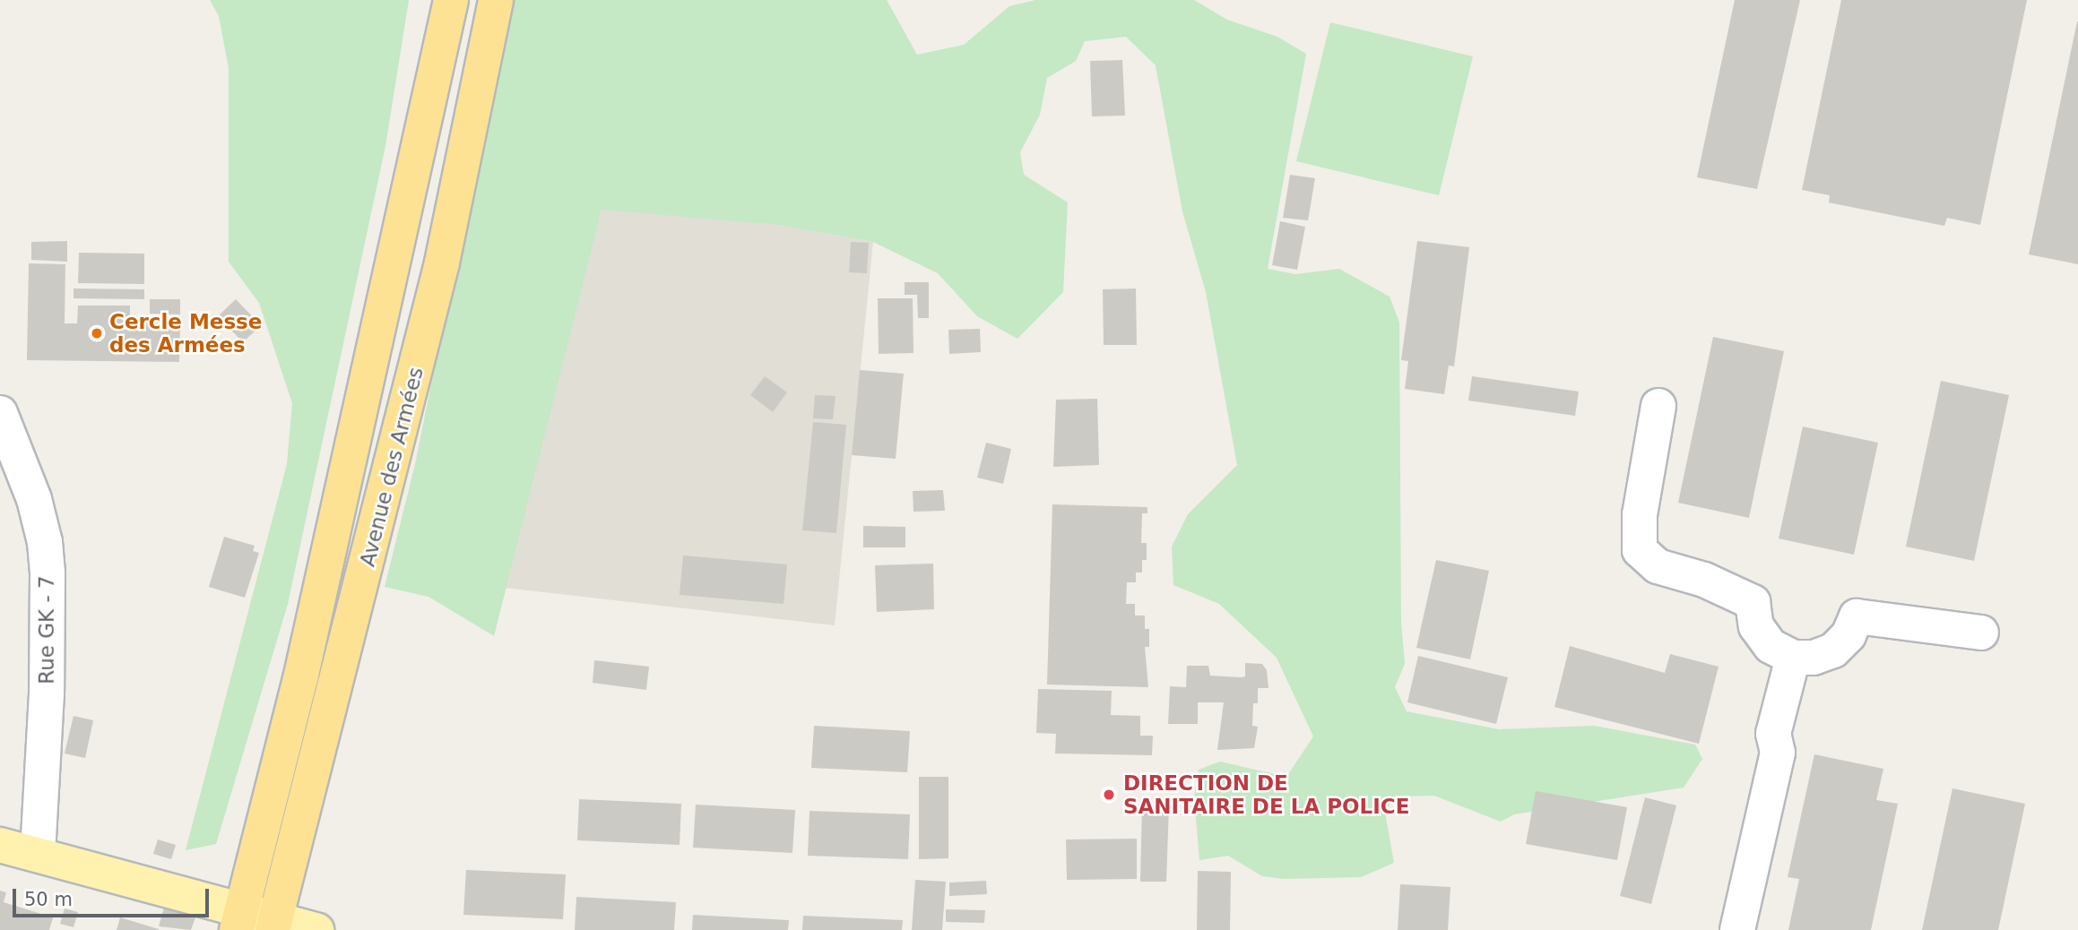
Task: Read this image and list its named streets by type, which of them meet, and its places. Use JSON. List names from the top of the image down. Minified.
{"streets":{"highway":["Avenue des Armées"],"street":["Rue GK - 7"]},"places":["Cercle Messe des Armées","DIRECTION DE SANITAIRE DE LA POLICE"],"scale_bar":"50 m"}
